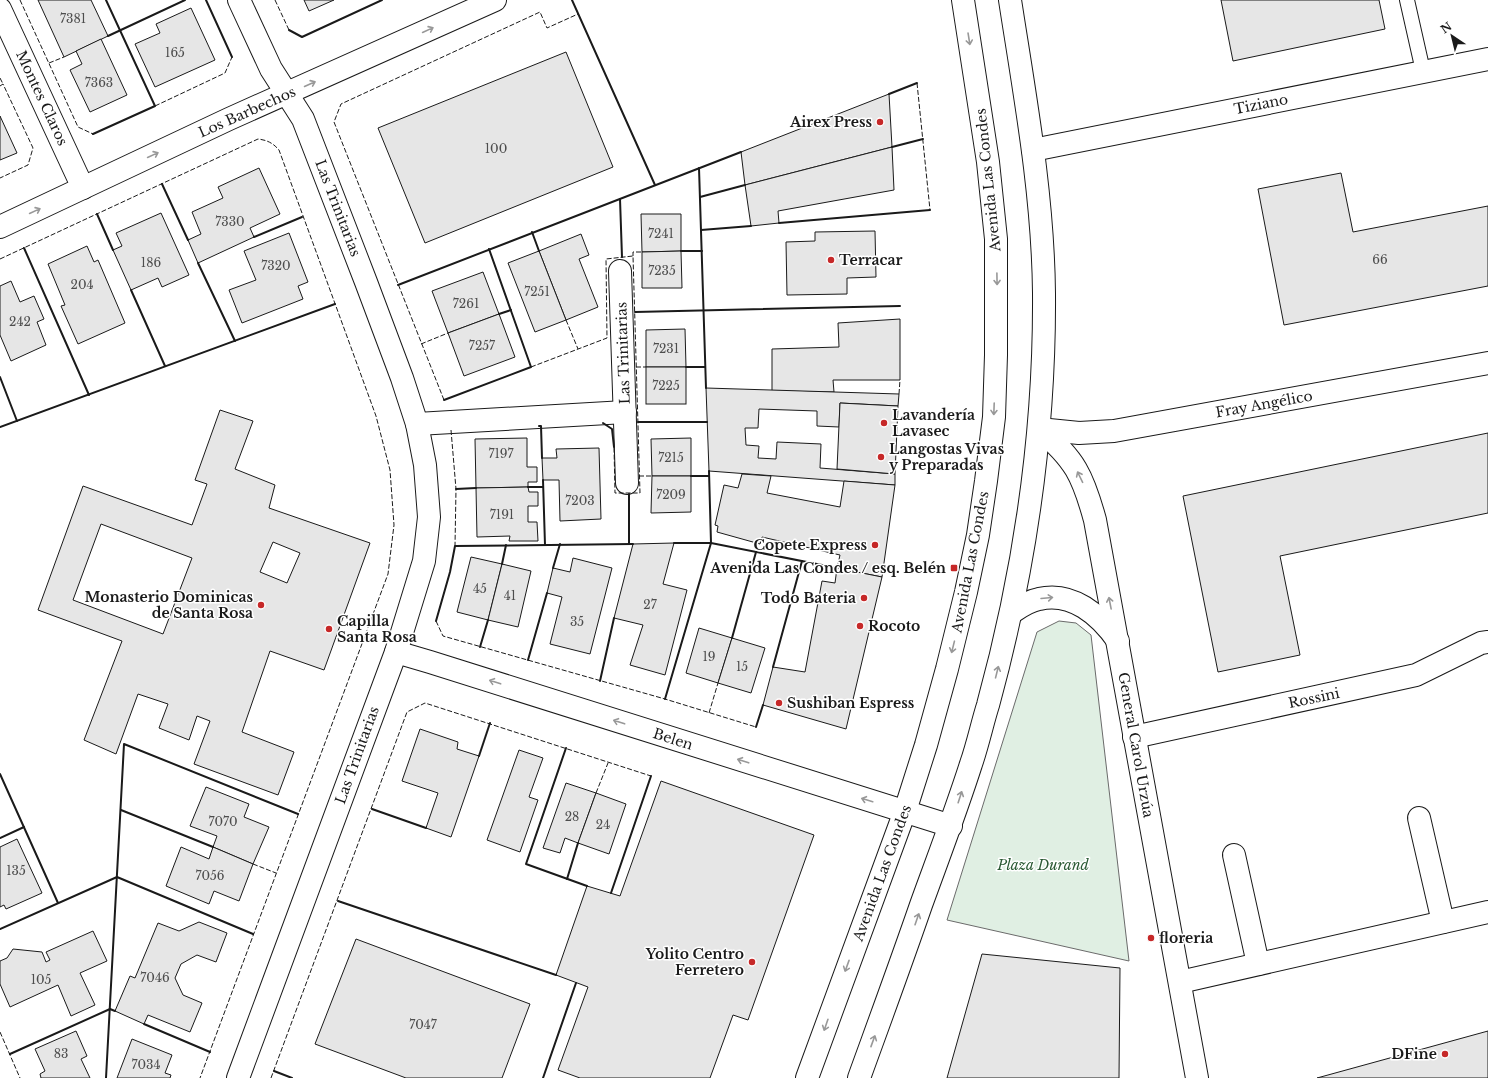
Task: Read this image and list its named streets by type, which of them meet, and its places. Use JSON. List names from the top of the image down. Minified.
{"streets":{"street":["Montes Claros","Tiziano","Los Barbechos","Avenida Las Condes","Las Trinitarias","Fray Angélico","Rossini","Belen","General Carol Urzúa"]},"crossings":[["Montes Claros","Los Barbechos"],["Los Barbechos","Las Trinitarias"],["Avenida Las Condes","Belen"],["Las Trinitarias","Belen"],["Fray Angélico","General Carol Urzúa"],["Rossini","General Carol Urzúa"]],"one_way":["Los Barbechos","Belen"],"parks":["Plaza Durand"],"places":{"other":["Airex Press","Terracar","Lavandería Lavasec","Langostas Vivas y Preparadas","Copete Express","Todo Bateria","Monasterio Dominicas de Santa Rosa","Rocoto","Capilla Santa Rosa","Sushiban Espress","floreria","Yolito Centro Ferretero","DFine"],"transit":["Avenida Las Condes / esq. Belén"]},"house_numbers":["7381","165","7363","100","7330","7241","66","186","7320","7235","204","7251","7261","242","7257","7231","7225","7197","7215","7209","7203","7191","45","41","27","35","19","15","28","7070","24","135","7056","7046","105","7047","83","7034"],"north":"top left"}
